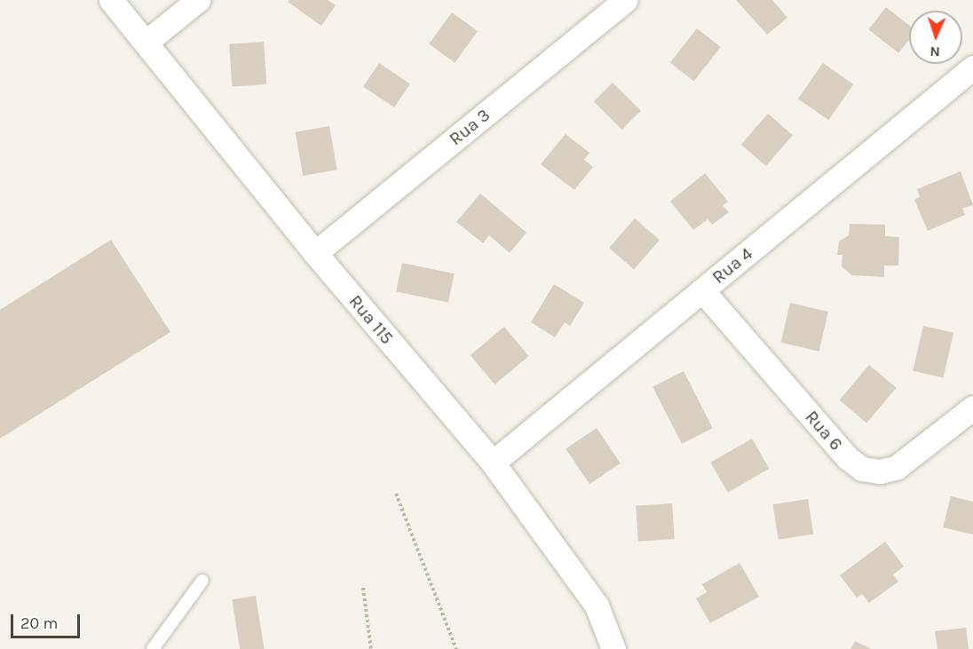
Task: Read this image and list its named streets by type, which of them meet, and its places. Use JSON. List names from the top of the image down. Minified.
{"streets":{"street":["Rua 3","Rua 4","Rua 115","Rua 6"]},"crossings":[["Rua 3","Rua 115"],["Rua 4","Rua 115"],["Rua 4","Rua 6"]],"scale_bar":"20 m","north":"bottom"}
